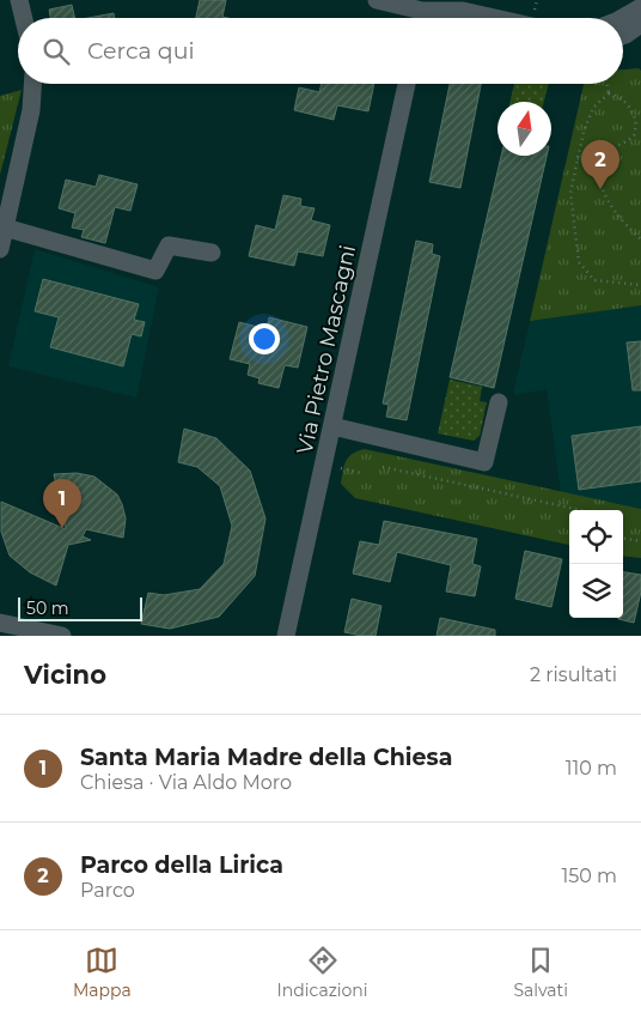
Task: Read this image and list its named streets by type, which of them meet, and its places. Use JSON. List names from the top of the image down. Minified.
{"streets":{"street":["Via Pietro Mascagni"]},"scale_bar":"50 m","north":"top","page":{"search":"Cerca qui","pins":["2","1"],"scale":"50 m","heading":["Vicino","2 risultati"],"list":[{"mark":"1","name":"Santa Maria Madre della Chiesa","note":"Chiesa · Via Aldo Moro","value":"110 m"},{"mark":"2","name":"Parco della Lirica","note":"Parco","value":"150 m"}],"nav":["Mappa","Indicazioni","Salvati"]}}
